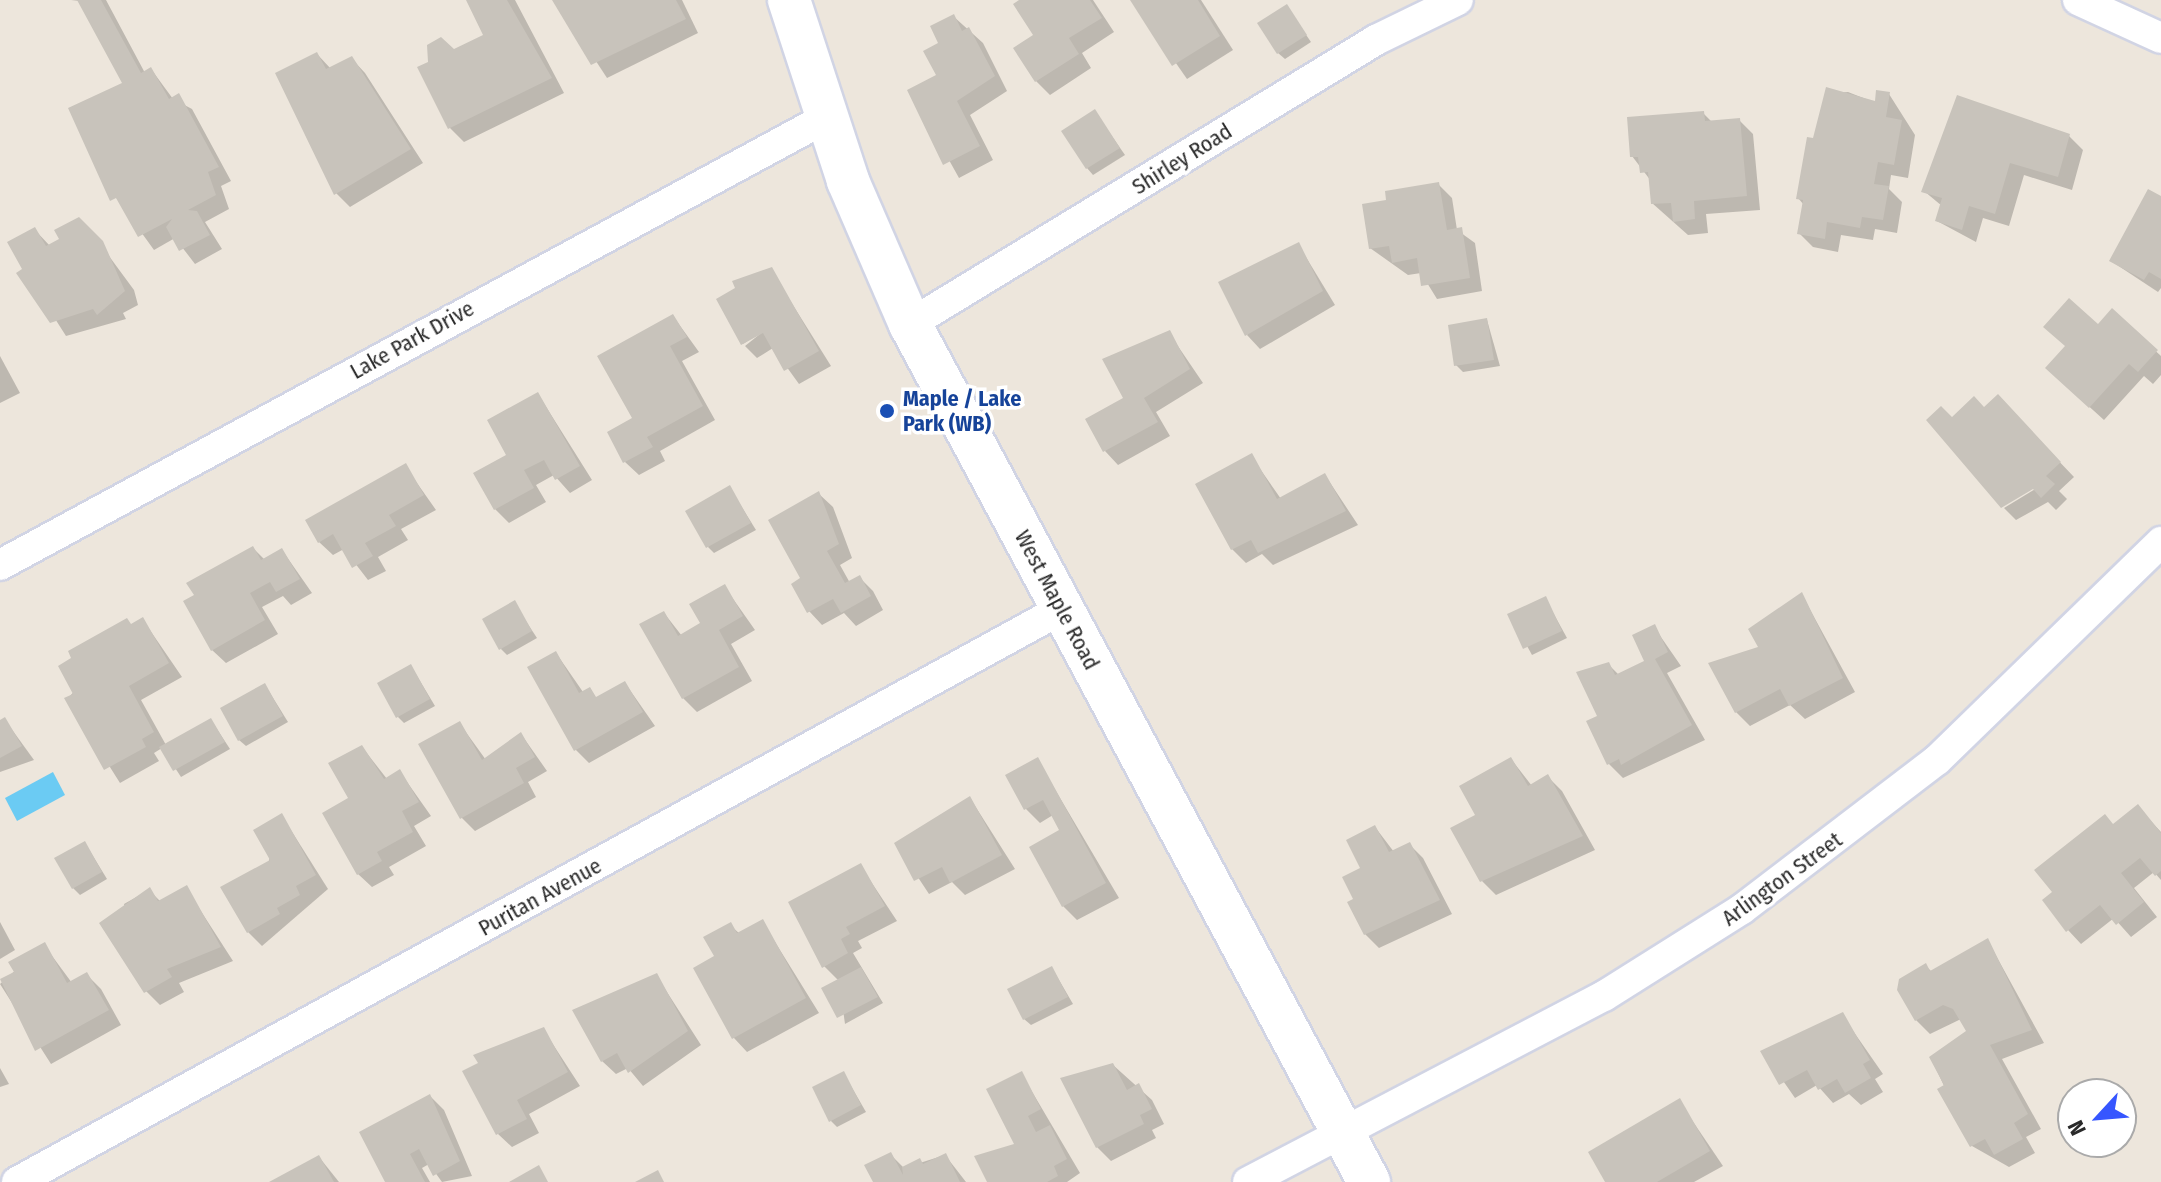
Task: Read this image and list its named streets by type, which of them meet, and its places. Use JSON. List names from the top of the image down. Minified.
{"streets":{"main road":["West Maple Road"],"street":["Shirley Road","Lake Park Drive","Arlington Street","Puritan Avenue"]},"crossings":[["Shirley Road","West Maple Road"],["Lake Park Drive","West Maple Road"],["West Maple Road","Arlington Street"],["West Maple Road","Puritan Avenue"]],"places":["Maple / Lake Park (WB)"],"north":"bottom left"}
